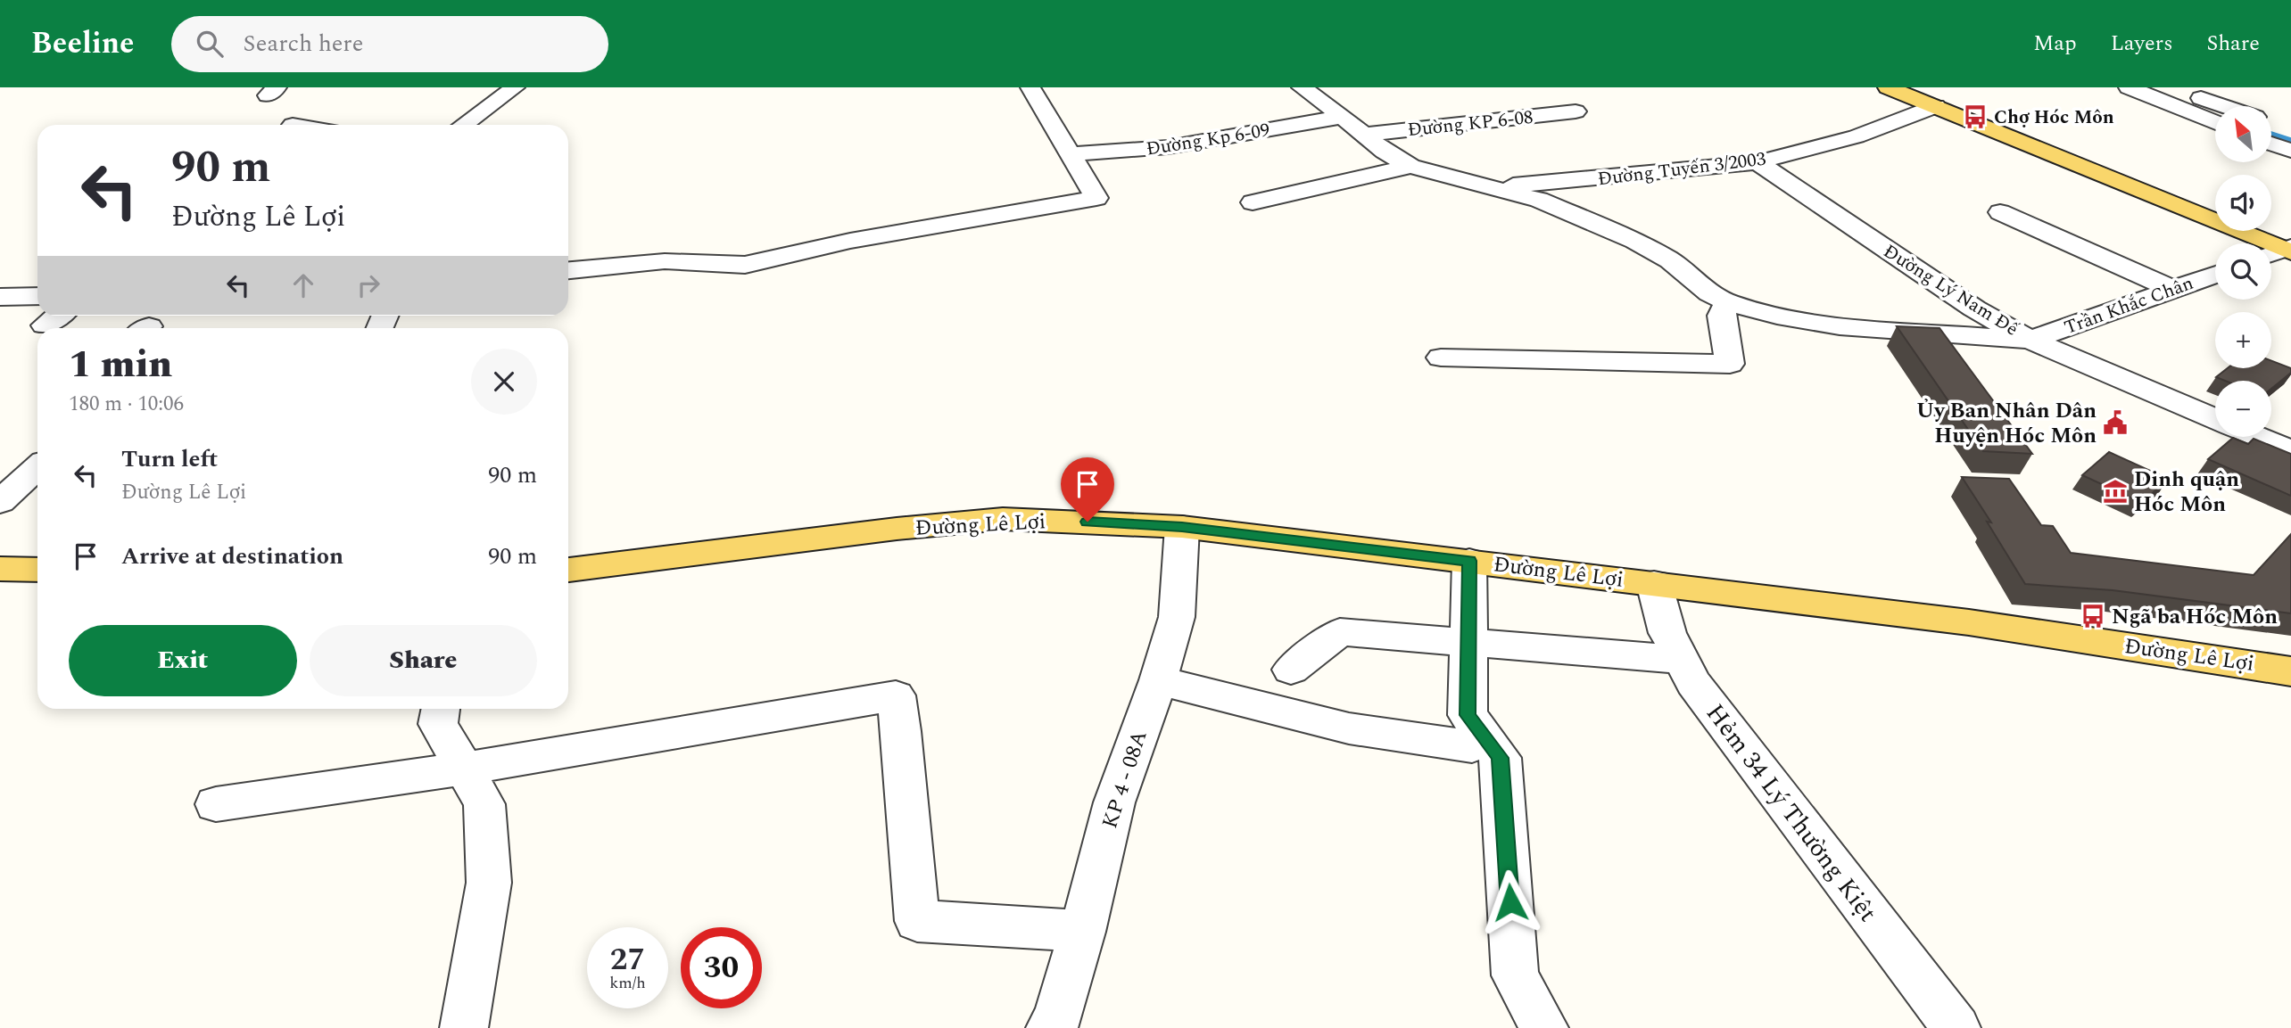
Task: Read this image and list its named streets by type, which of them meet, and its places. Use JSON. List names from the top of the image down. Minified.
{"streets":{"main road":["Đường Lê Lợi"],"street":["Đường KP 6-08","Đường Kp 6-09","Đường Tuyến 3/2003","Đường Lý Nam Đế","Trần Khắc Chân","KP 4 - 08A","Hẻm 34 Lý Thường Kiệt"]},"crossings":[["Đường Tuyến 3/2003","Đường Lý Nam Đế"],["Đường Lý Nam Đế","Trần Khắc Chân"],["Đường Lê Lợi","KP 4 - 08A"],["Đường Lê Lợi","Hẻm 34 Lý Thường Kiệt"]],"places":{"bus stop":["Chợ Hóc Môn","Ngã ba Hóc Môn"],"public building":["Ủy Ban Nhân Dân Huyện Hóc Môn"],"museum":["Dinh quận Hóc Môn"]},"north":"top left","page":{"header":"Beeline","search":"Search here","nav":["Map","Layers","Share"],"map_buttons":["+","−"],"turn":["90 m","Đường Lê Lợi"],"heading":["1 min","180 m · 10:06"],"list":[{"name":"Turn left","note":"Đường Lê Lợi","value":"90 m"},{"name":"Arrive at destination","value":"90 m"}],"buttons":["Exit","Share"],"speed":"27 km/h","limit":"30"}}
